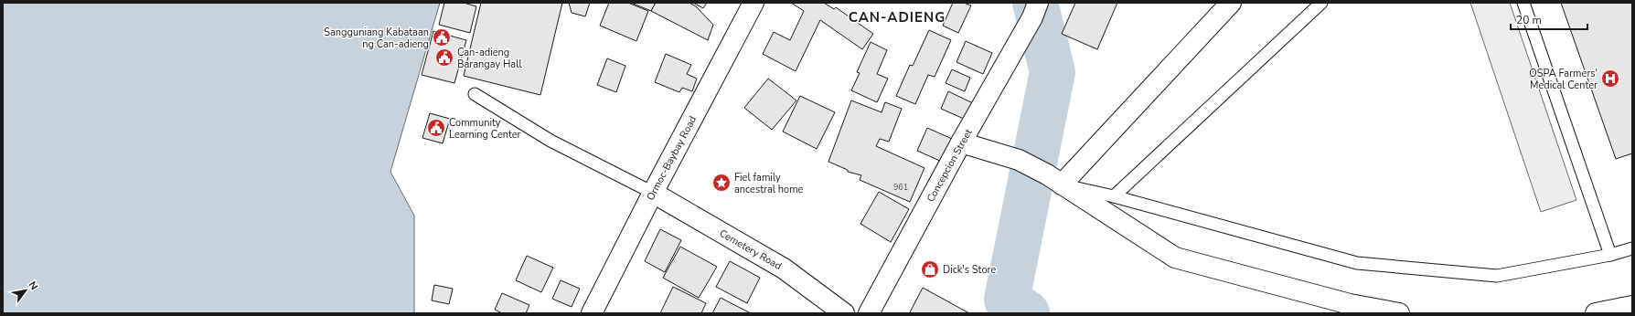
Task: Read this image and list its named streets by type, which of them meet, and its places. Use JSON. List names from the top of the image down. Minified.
{"streets":{"main road":["Ormoc-Baybay Road","Concepcion Street","Cemetery Road"]},"crossings":[["Ormoc-Baybay Road","Cemetery Road"]],"districts":["CAN-ADIENG"],"places":{"public building":["Sangguniang Kabataan ng Can-adieng","Can-adieng Barangay Hall","Community Learning Center"],"hospital":["OSPA Farmers' Medical Center"],"place":["Fiel family ancestral home"],"shop":["Dick's Store"]},"house_numbers":["961"],"scale_bar":"20 m","north":"top right"}
